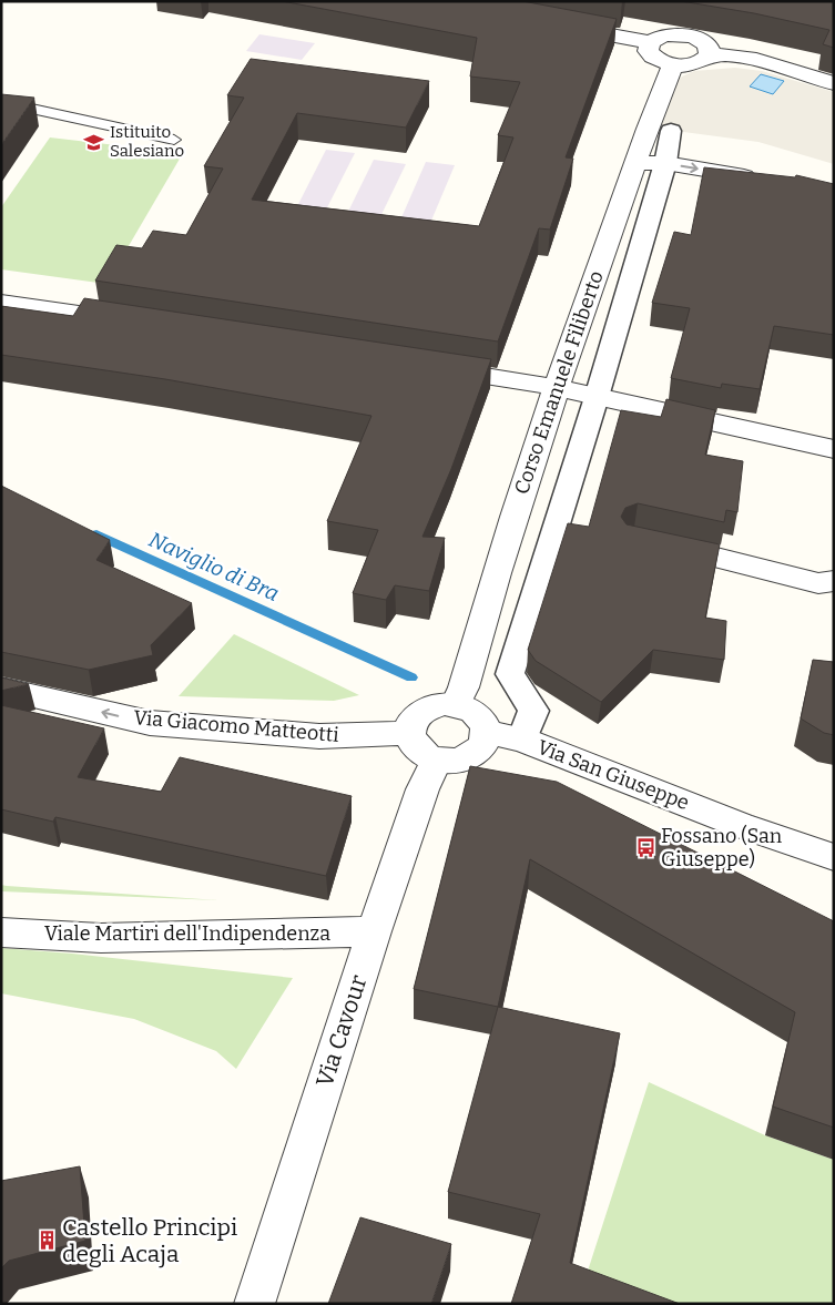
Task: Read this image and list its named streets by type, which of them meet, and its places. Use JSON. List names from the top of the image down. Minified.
{"streets":{"street":["Corso Emanuele Filiberto","Via Giacomo Matteotti","Via San Giuseppe","Viale Martiri dell'Indipendenza","Via Cavour"]},"crossings":[["Corso Emanuele Filiberto","Via Giacomo Matteotti"],["Corso Emanuele Filiberto","Via San Giuseppe"],["Corso Emanuele Filiberto","Via Cavour"],["Via Giacomo Matteotti","Via San Giuseppe"],["Via Giacomo Matteotti","Via Cavour"],["Via San Giuseppe","Via Cavour"],["Viale Martiri dell'Indipendenza","Via Cavour"]],"one_way":["Via Giacomo Matteotti"],"water":["Naviglio di Bra"],"places":{"school or university":["Istituito Salesiano"],"bus stop":["Fossano (San Giuseppe)"],"building":["Castello Principi degli Acaja"]}}
